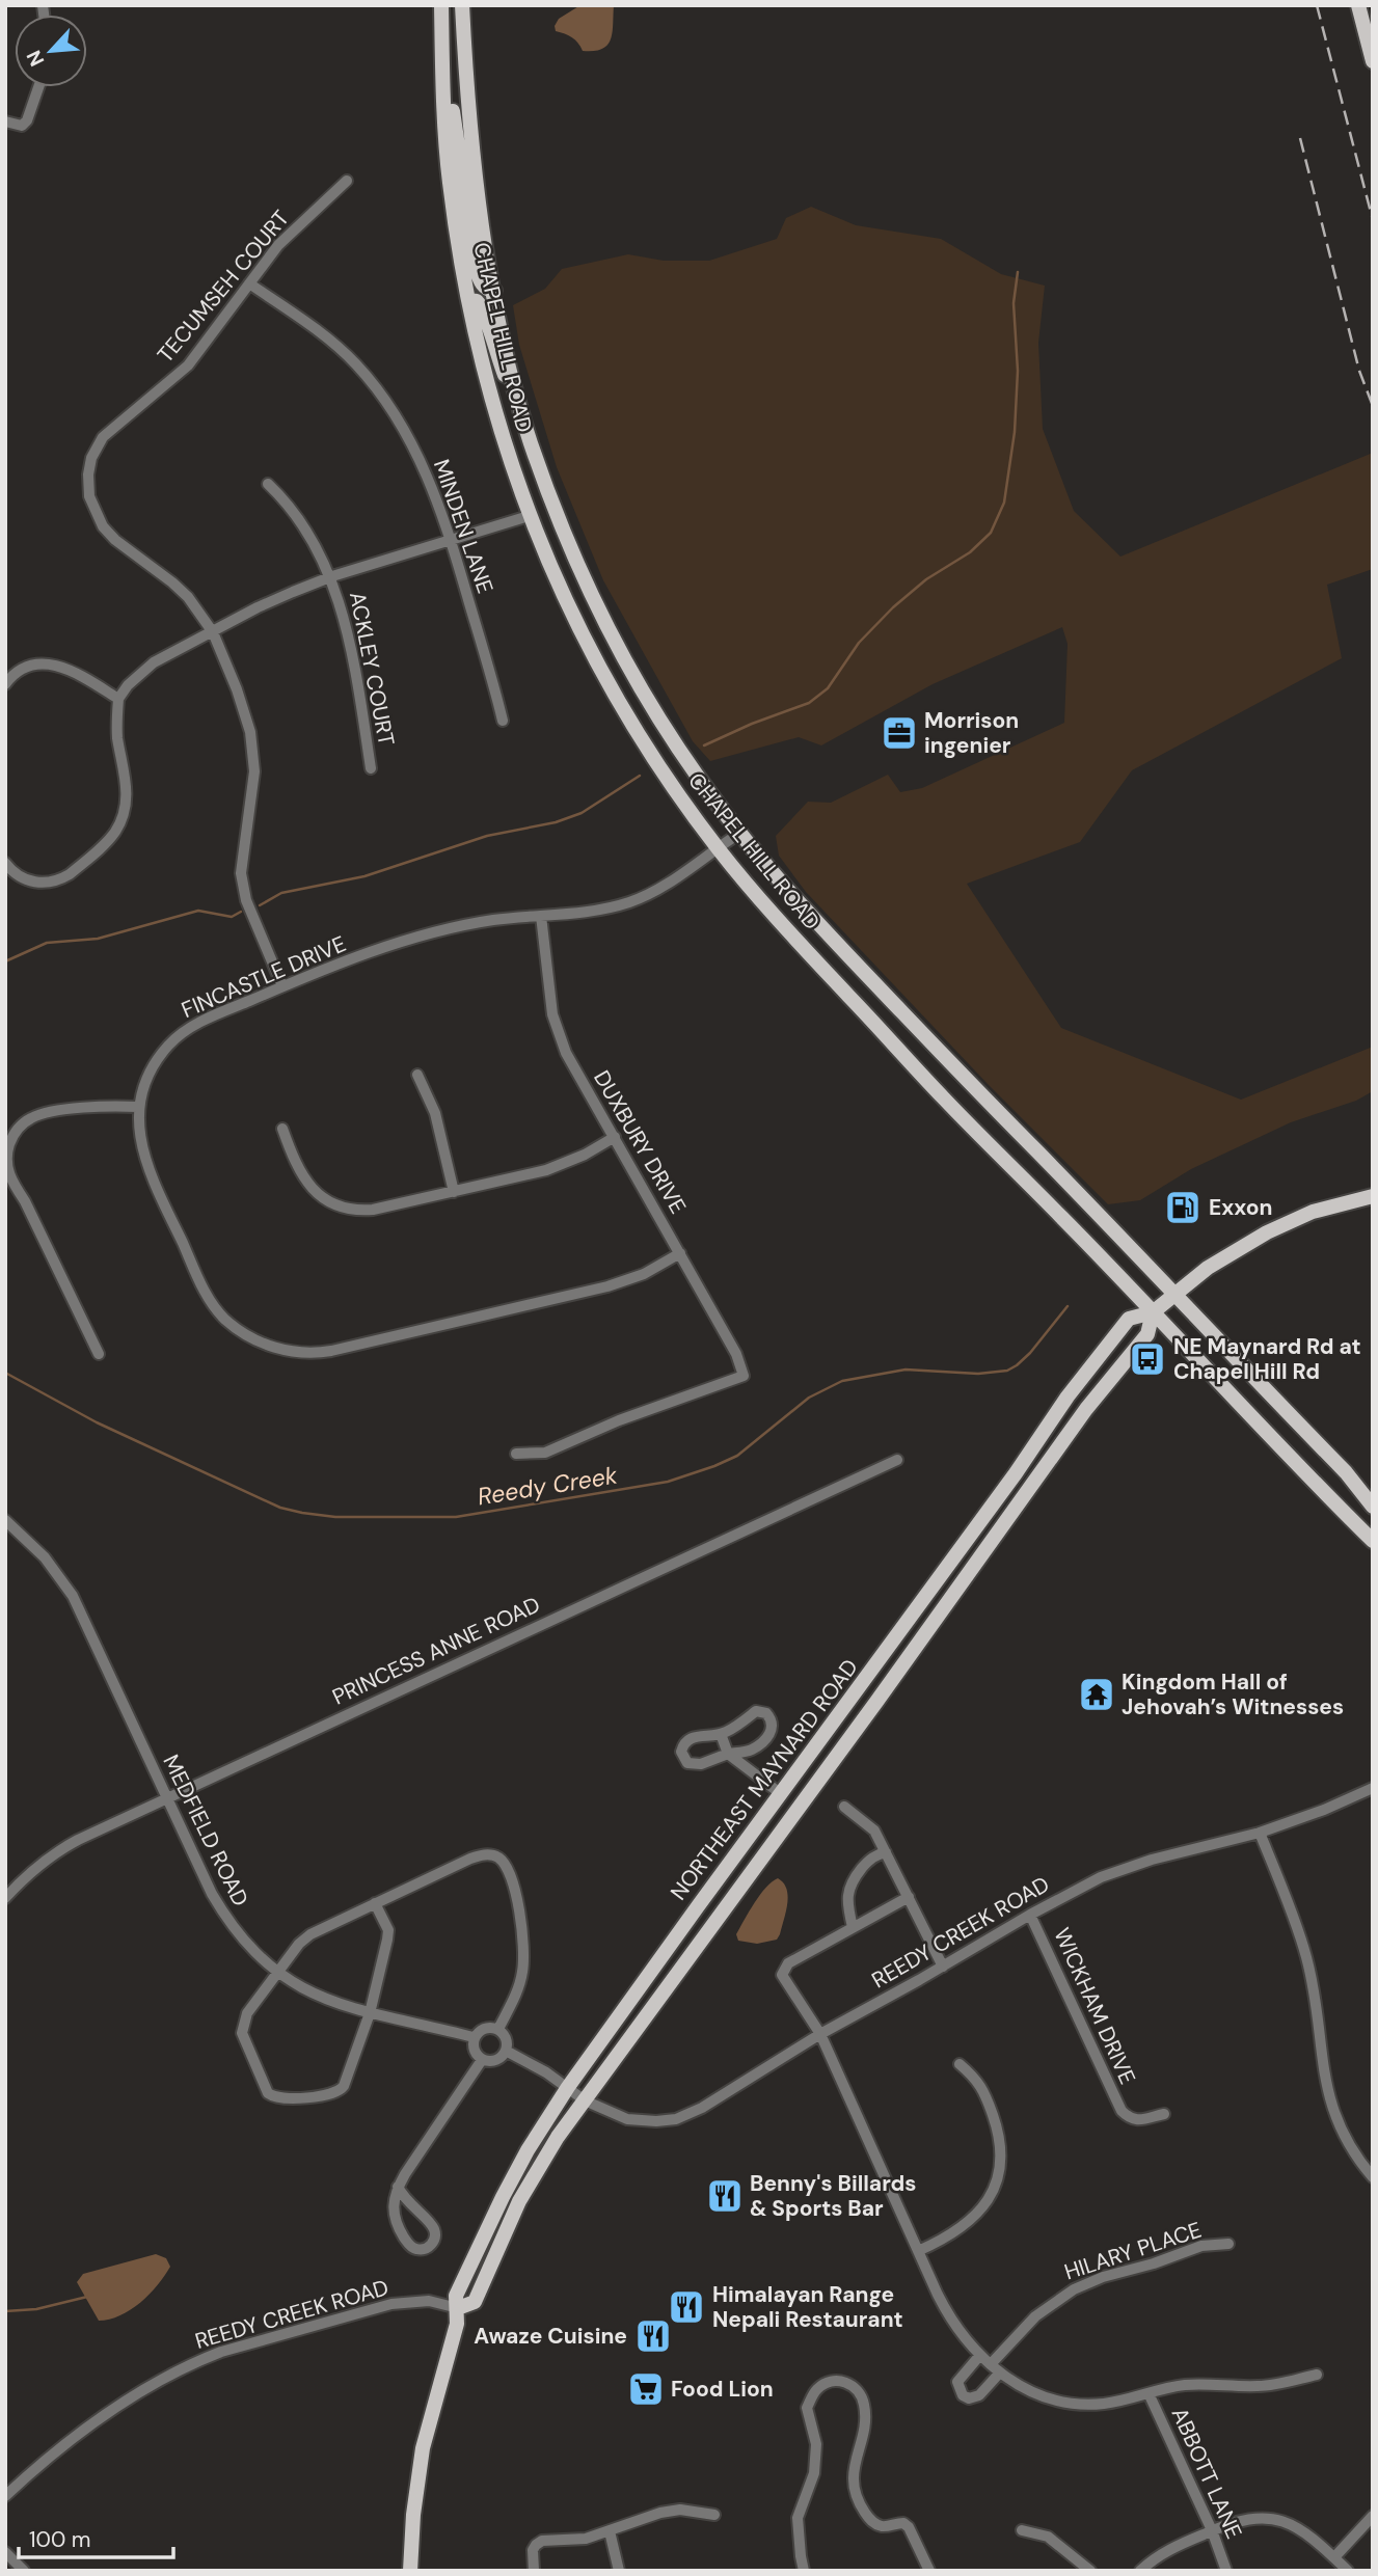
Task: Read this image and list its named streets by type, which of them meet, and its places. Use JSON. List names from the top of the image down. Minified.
{"streets":{"main road":["CHAPEL HILL ROAD","NORTHEAST MAYNARD ROAD"],"street":["TECUMSEH COURT","MINDEN LANE","ACKLEY COURT","FINCASTLE DRIVE","DUXBURY DRIVE","PRINCESS ANNE ROAD","MEDFIELD ROAD","REEDY CREEK ROAD","WICKHAM DRIVE","HILARY PLACE","ABBOTT LANE"]},"crossings":[["TECUMSEH COURT","MINDEN LANE"],["TECUMSEH COURT","FINCASTLE DRIVE"],["CHAPEL HILL ROAD","FINCASTLE DRIVE"],["CHAPEL HILL ROAD","NORTHEAST MAYNARD ROAD"],["FINCASTLE DRIVE","DUXBURY DRIVE"],["PRINCESS ANNE ROAD","MEDFIELD ROAD"],["NORTHEAST MAYNARD ROAD","REEDY CREEK ROAD"],["REEDY CREEK ROAD","WICKHAM DRIVE"]],"water":["Reedy Creek"],"places":{"office":["Morrison ingenier"],"fuel station":["Exxon"],"bus stop":["NE Maynard Rd at Chapel Hill Rd"],"temple":["Kingdom Hall of Jehovah’s Witnesses"],"restaurant":["Benny's Billards & Sports Bar","Himalayan Range Nepali Restaurant","Awaze Cuisine"],"supermarket":["Food Lion"]},"scale_bar":"100 m","north":"bottom left"}
